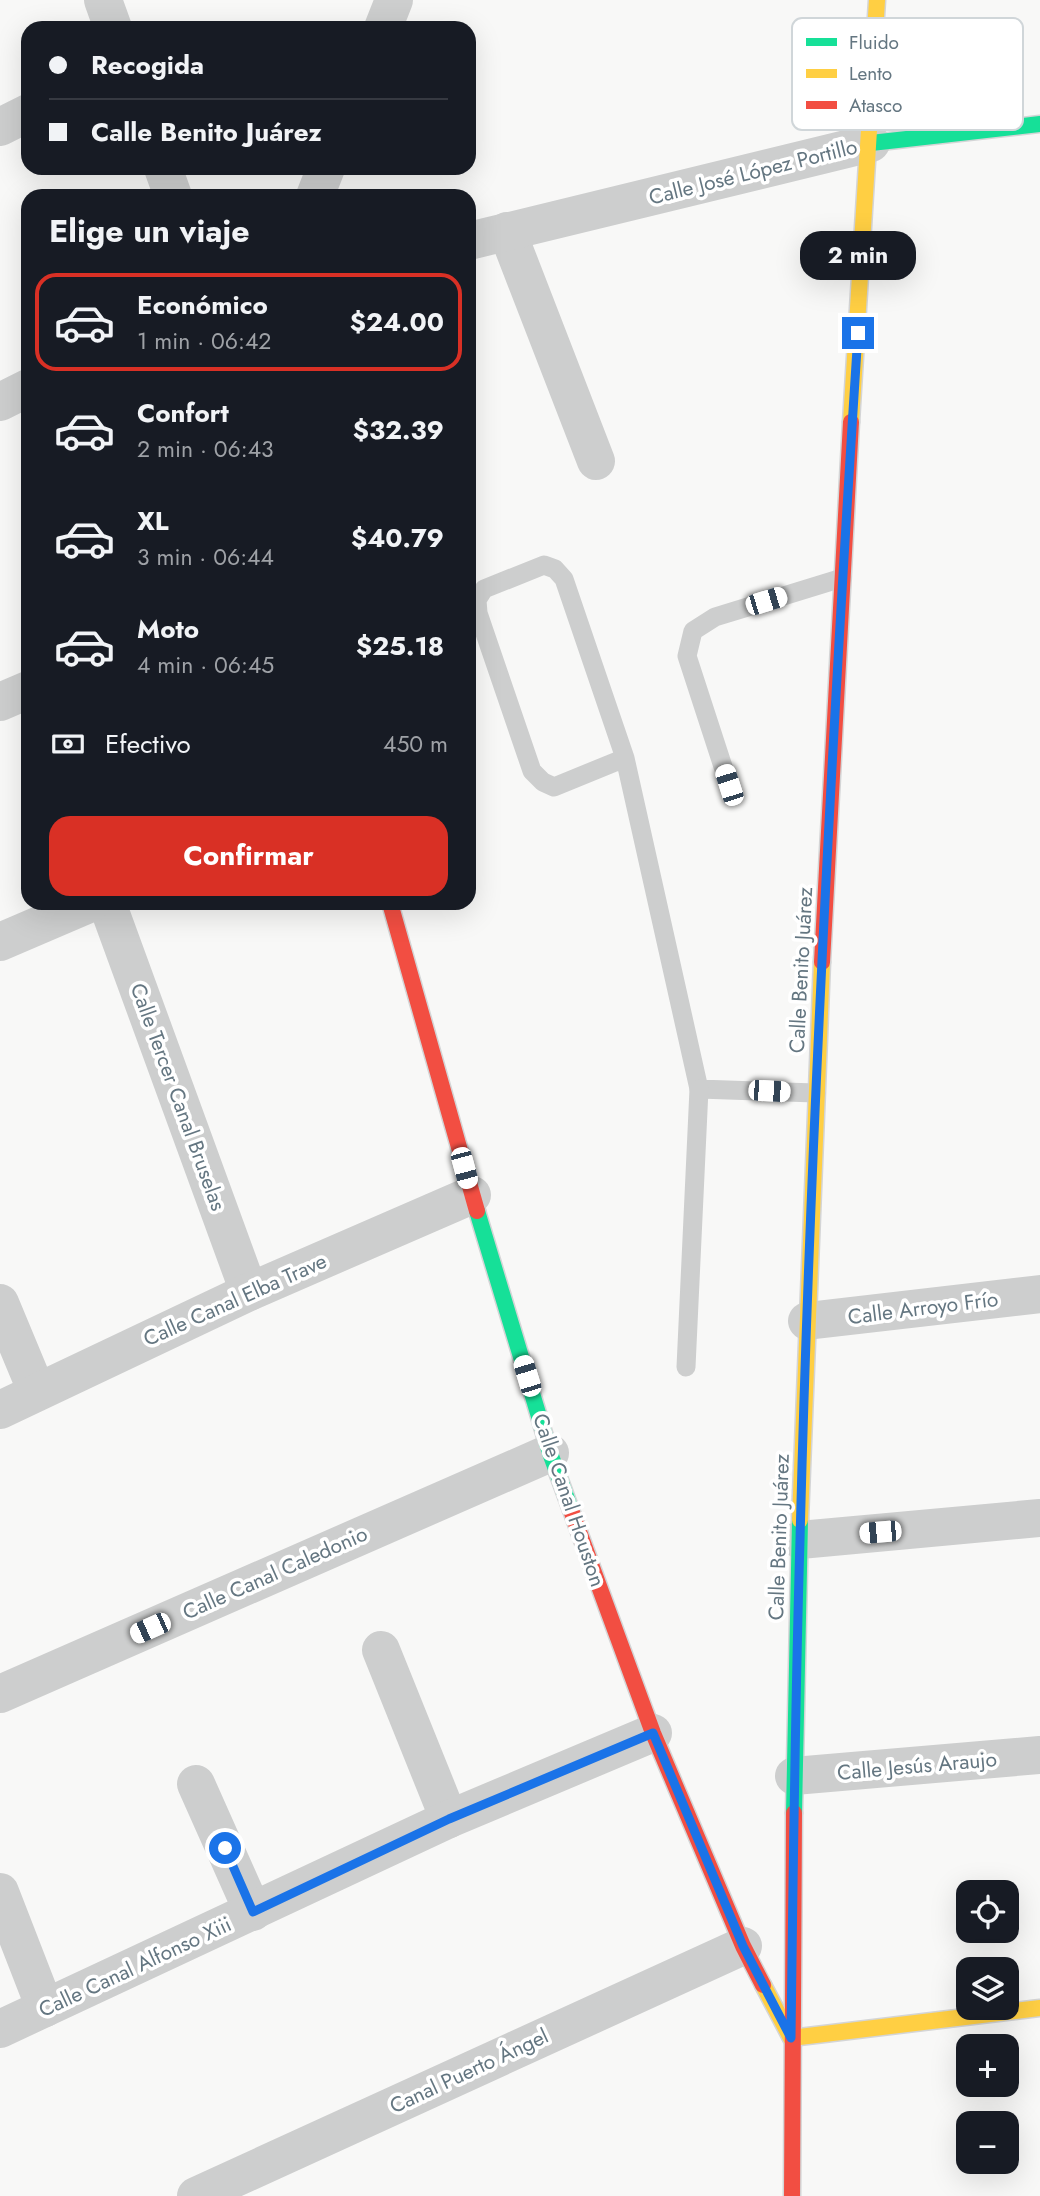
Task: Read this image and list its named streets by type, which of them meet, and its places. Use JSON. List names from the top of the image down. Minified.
{"streets":{"street":["Calle José López Portillo","Calle Benito Juárez","Calle Tercer Canal Bruselas","Calle Canal Elba Trave","Calle Arroyo Frío","Calle Canal Houston","Calle Canal Caledonio","Calle Jesús Araujo","Calle Canal Alfonso Xiii","Canal Puerto Ángel"]},"crossings":[["Calle José López Portillo","Calle Benito Juárez"],["Calle Benito Juárez","Calle Arroyo Frío"],["Calle Benito Juárez","Calle Canal Houston"],["Calle Benito Juárez","Calle Jesús Araujo"],["Calle Tercer Canal Bruselas","Calle Canal Elba Trave"],["Calle Canal Elba Trave","Calle Canal Houston"],["Calle Canal Houston","Calle Canal Caledonio"],["Calle Canal Houston","Calle Canal Alfonso Xiii"],["Calle Canal Houston","Canal Puerto Ángel"]],"legend":["Fluido","Lento","Atasco"],"page":{"banner":["Recogida","Calle Benito Juárez"],"heading":"Elige un viaje","bubble":"2 min","list":[{"name":"Económico","note":"1 min · 06:42","value":"$24.00"},{"name":"Confort","note":"2 min · 06:43","value":"$32.39"},{"name":"XL","note":"3 min · 06:44","value":"$40.79"},{"name":"Moto","note":"4 min · 06:45","value":"$25.18"}],"pay":["Efectivo","450 m"],"buttons":"Confirmar","map_buttons":["+","−"]}}
